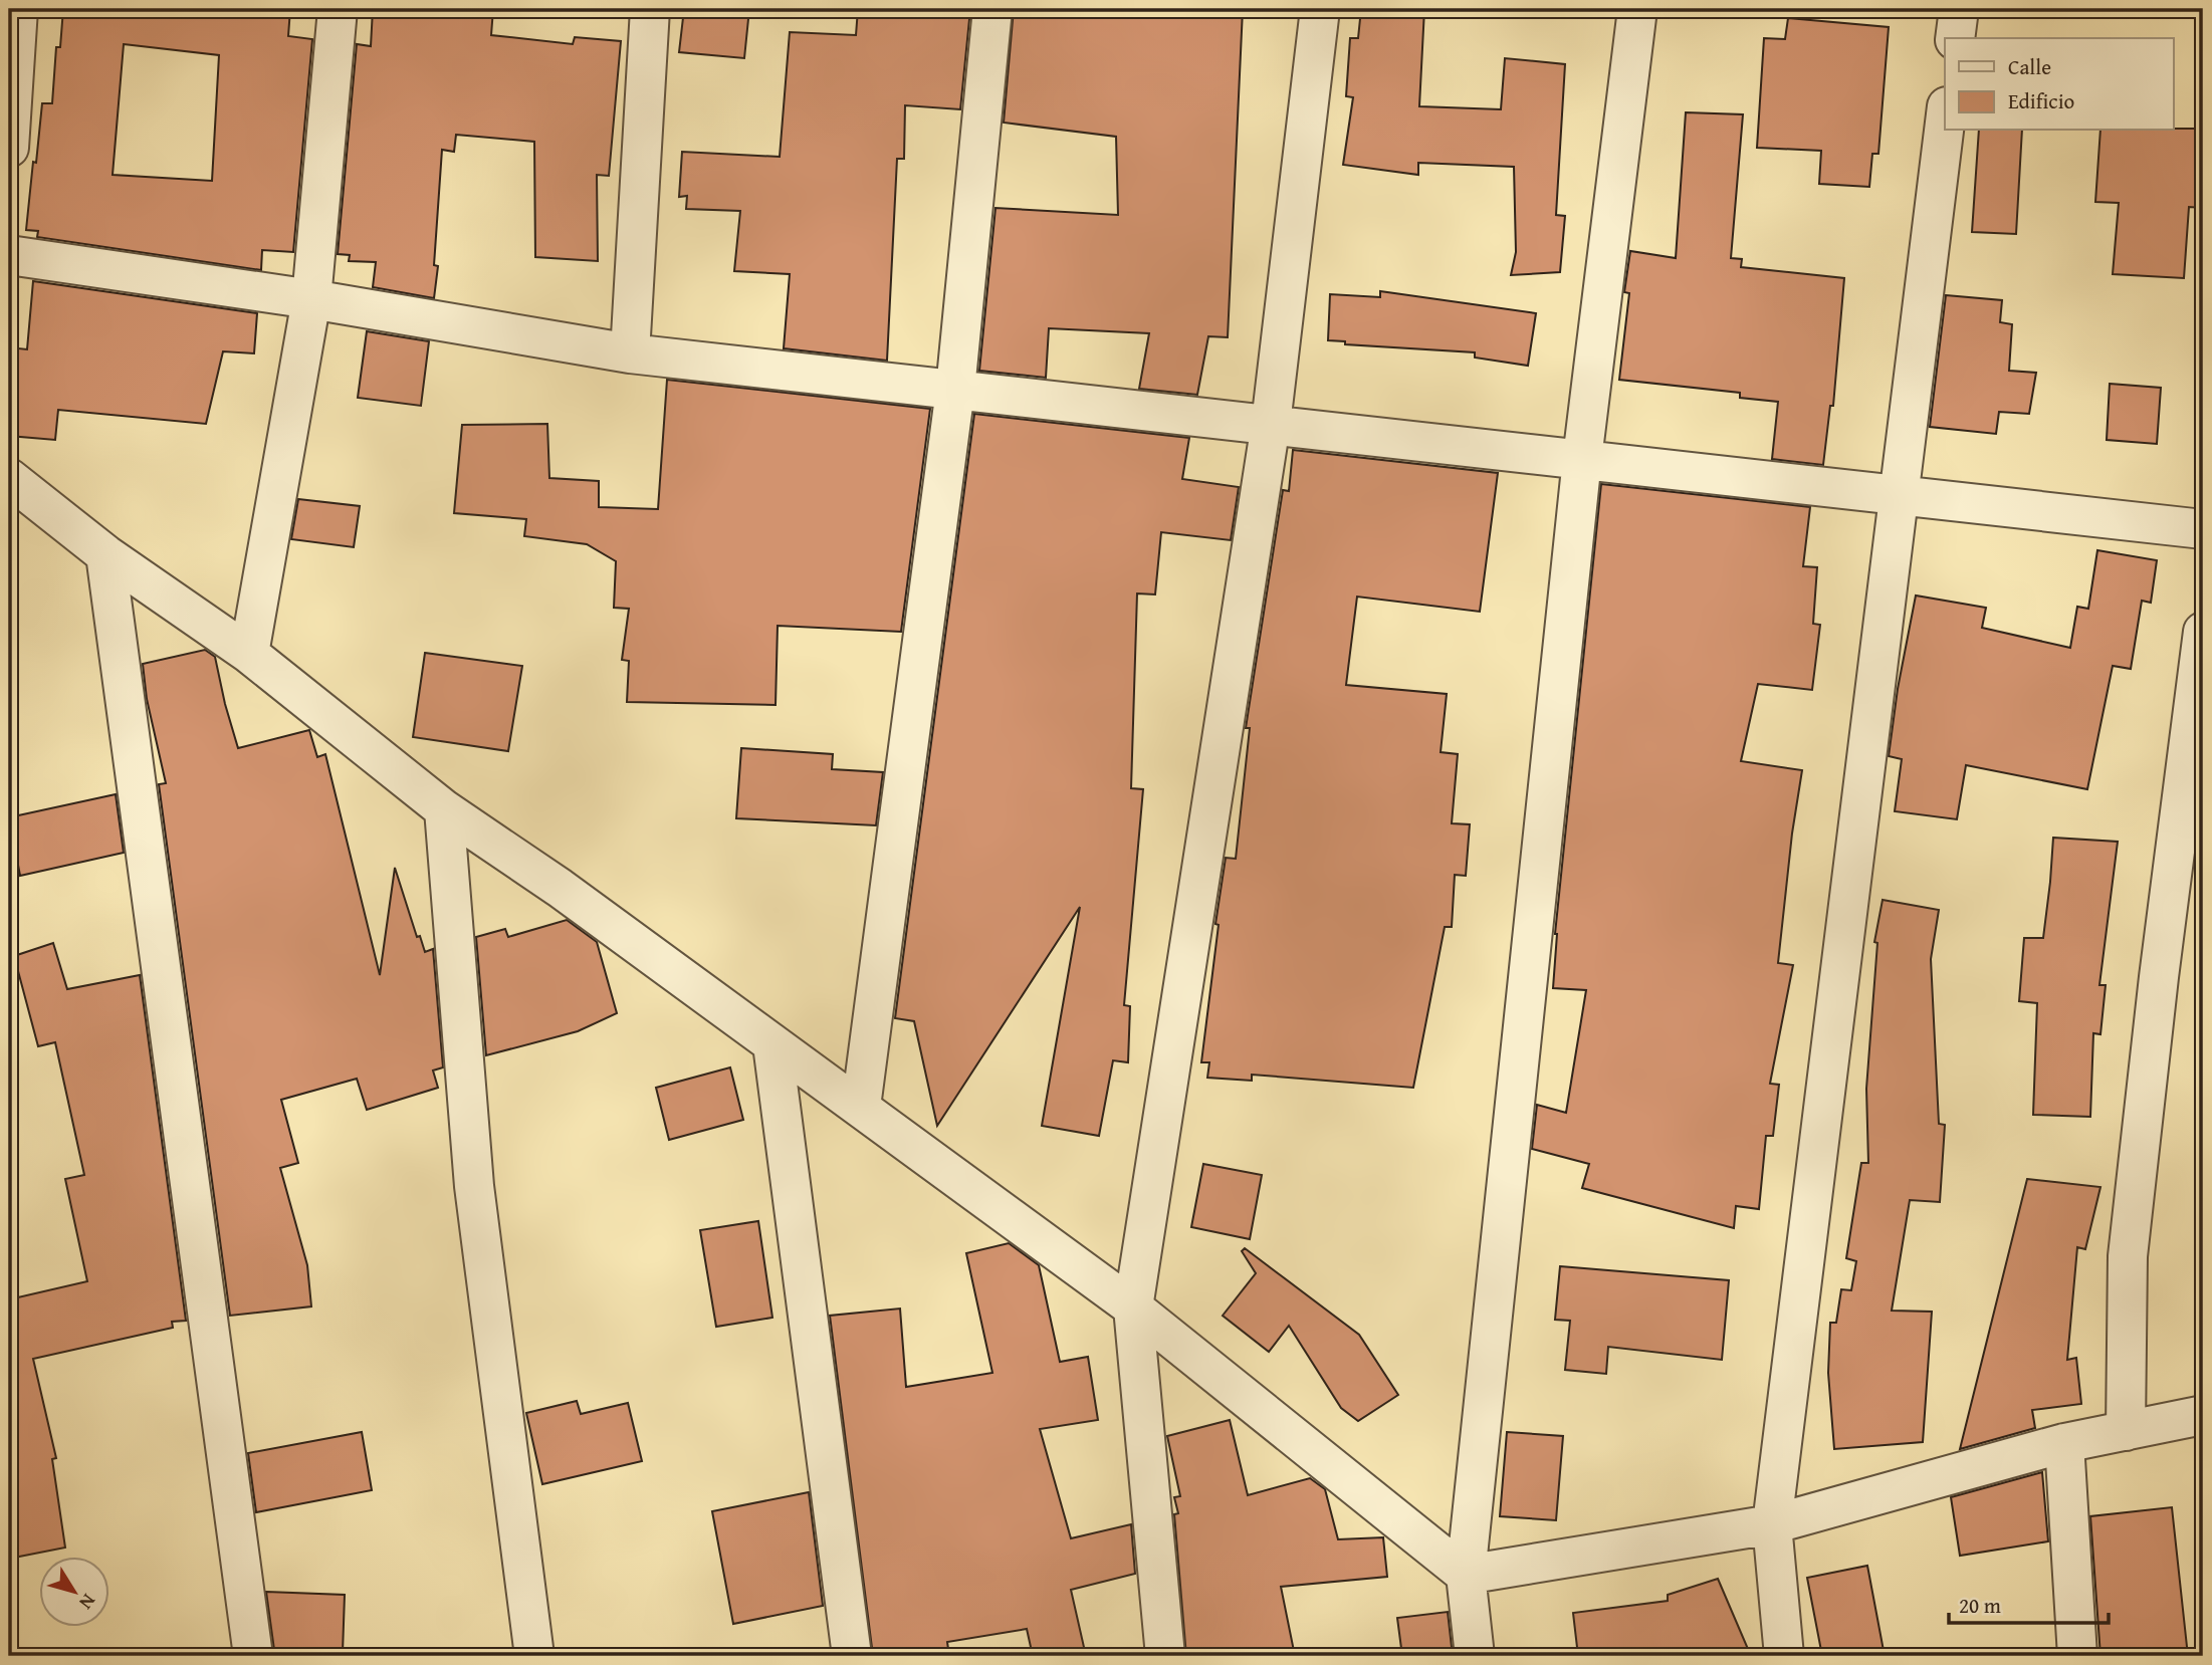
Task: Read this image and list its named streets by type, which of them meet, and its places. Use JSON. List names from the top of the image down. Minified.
{"legend":["Calle","Edificio"],"scale_bar":"20 m","north":"bottom right"}
